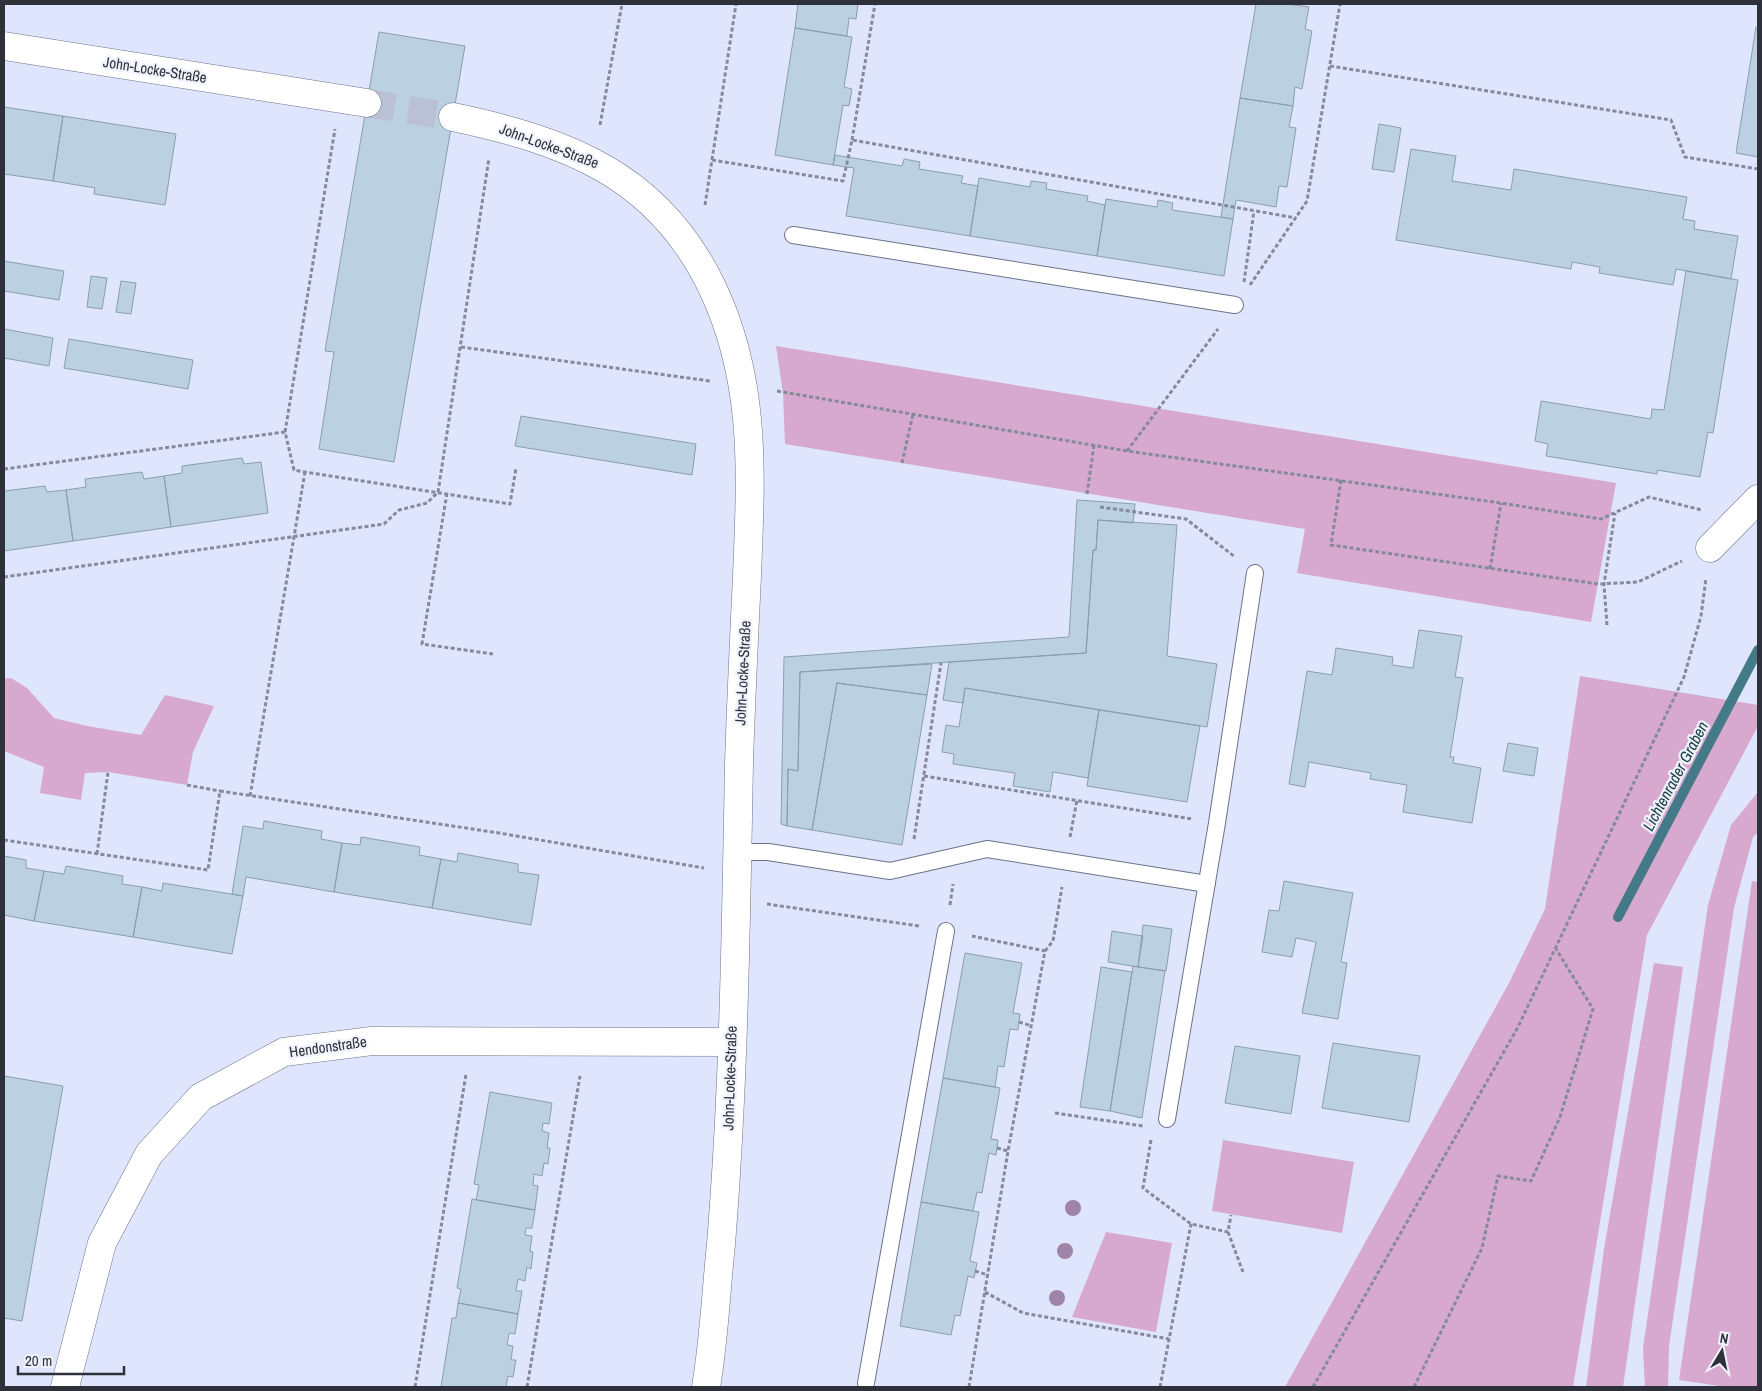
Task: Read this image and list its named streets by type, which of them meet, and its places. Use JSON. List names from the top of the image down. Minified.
{"streets":{"street":["John-Locke-Straße","Hendonstraße"]},"crossings":[["John-Locke-Straße","Hendonstraße"]],"water":["Lichtenrader Graben"],"scale_bar":"20 m","north":"top"}
